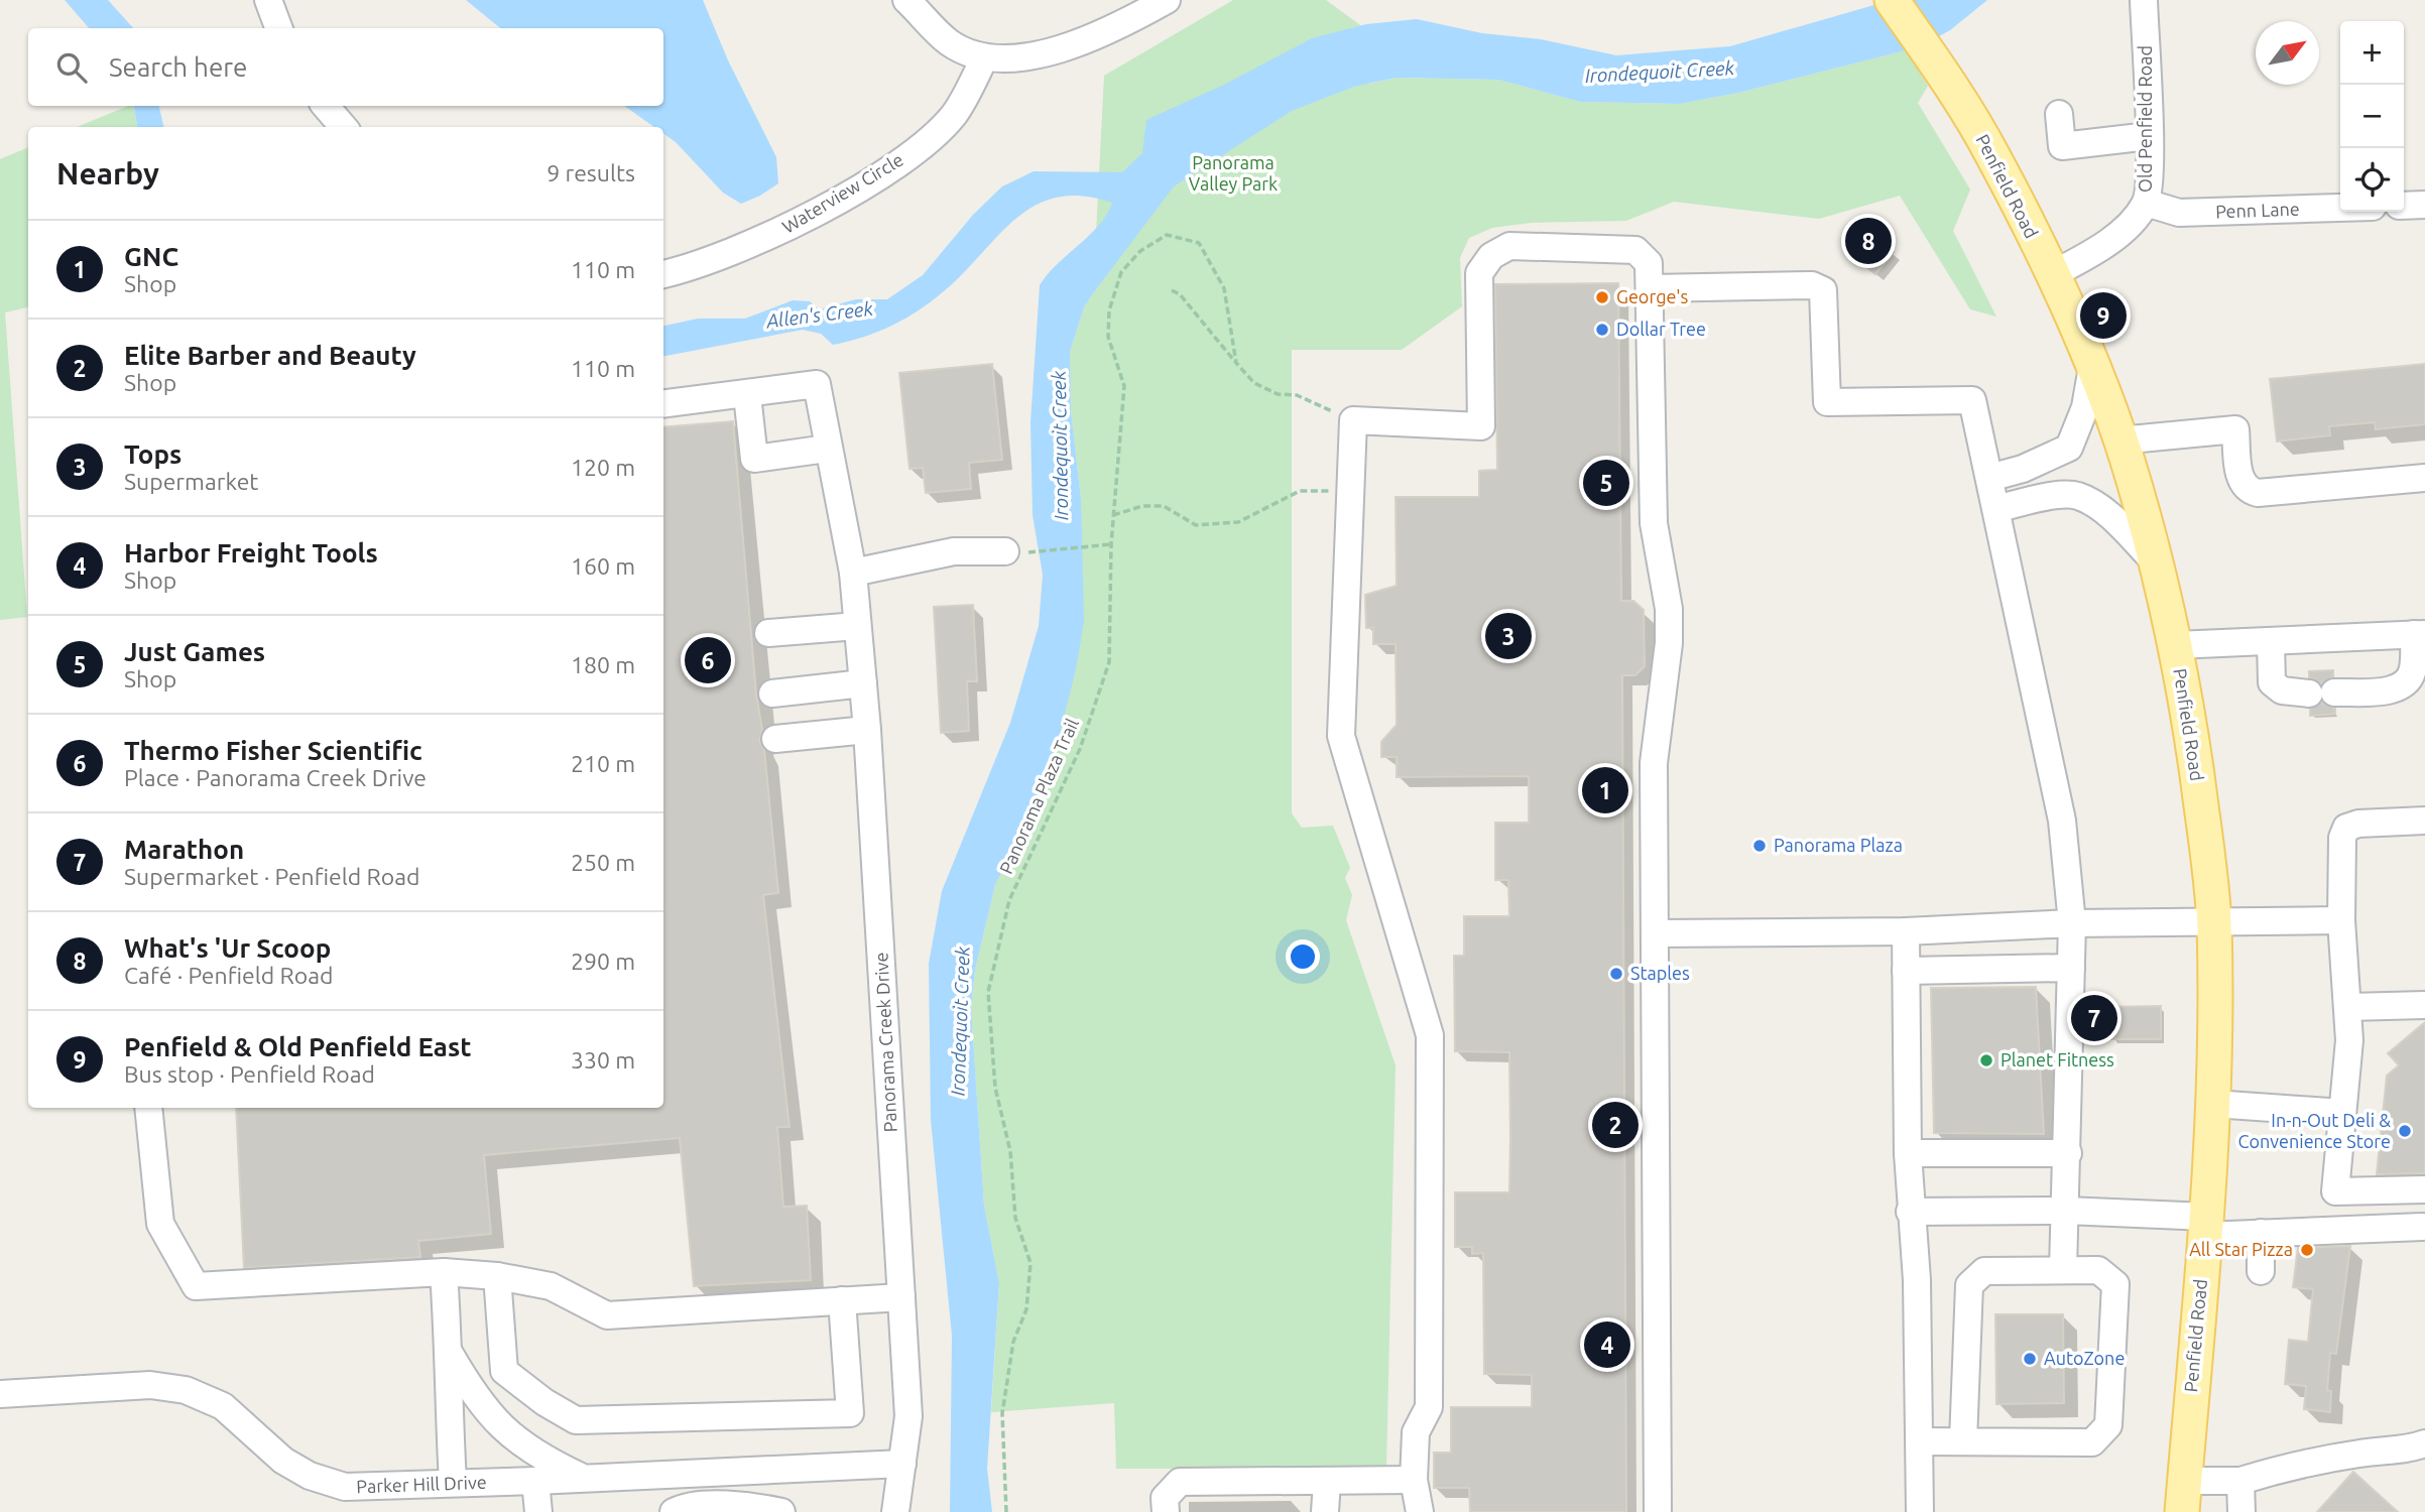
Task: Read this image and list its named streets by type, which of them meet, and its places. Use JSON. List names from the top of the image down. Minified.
{"streets":{"main road":["Penfield Road"],"street":["Old Penfield Road","Waterview Circle","Penn Lane","Panorama Creek Drive","Parker Hill Drive"],"path":["Panorama Plaza Trail"]},"crossings":[["Old Penfield Road","Penfield Road"],["Old Penfield Road","Penn Lane"],["Panorama Creek Drive","Parker Hill Drive"]],"water":["Irondequoit Creek","Allen's Creek"],"parks":["Panorama Valley Park"],"places":["George's","Dollar Tree","Panorama Plaza","Staples","Planet Fitness","In-n-Out Deli & Convenience Store","All Star Pizza","AutoZone"],"north":"top right","page":{"map_buttons":["+","−"],"search":"Search here","heading":["Nearby","9 results"],"pins":["8","9","5","3","6","1","7","2","4"],"list":[{"mark":"1","name":"GNC","note":"Shop","value":"110 m"},{"mark":"2","name":"Elite Barber and Beauty","note":"Shop","value":"110 m"},{"mark":"3","name":"Tops","note":"Supermarket","value":"120 m"},{"mark":"4","name":"Harbor Freight Tools","note":"Shop","value":"160 m"},{"mark":"5","name":"Just Games","note":"Shop","value":"180 m"},{"mark":"6","name":"Thermo Fisher Scientific","note":"Place · Panorama Creek Drive","value":"210 m"},{"mark":"7","name":"Marathon","note":"Supermarket · Penfield Road","value":"250 m"},{"mark":"8","name":"What's 'Ur Scoop","note":"Café · Penfield Road","value":"290 m"},{"mark":"9","name":"Penfield & Old Penfield East","note":"Bus stop · Penfield Road","value":"330 m"}]}}
